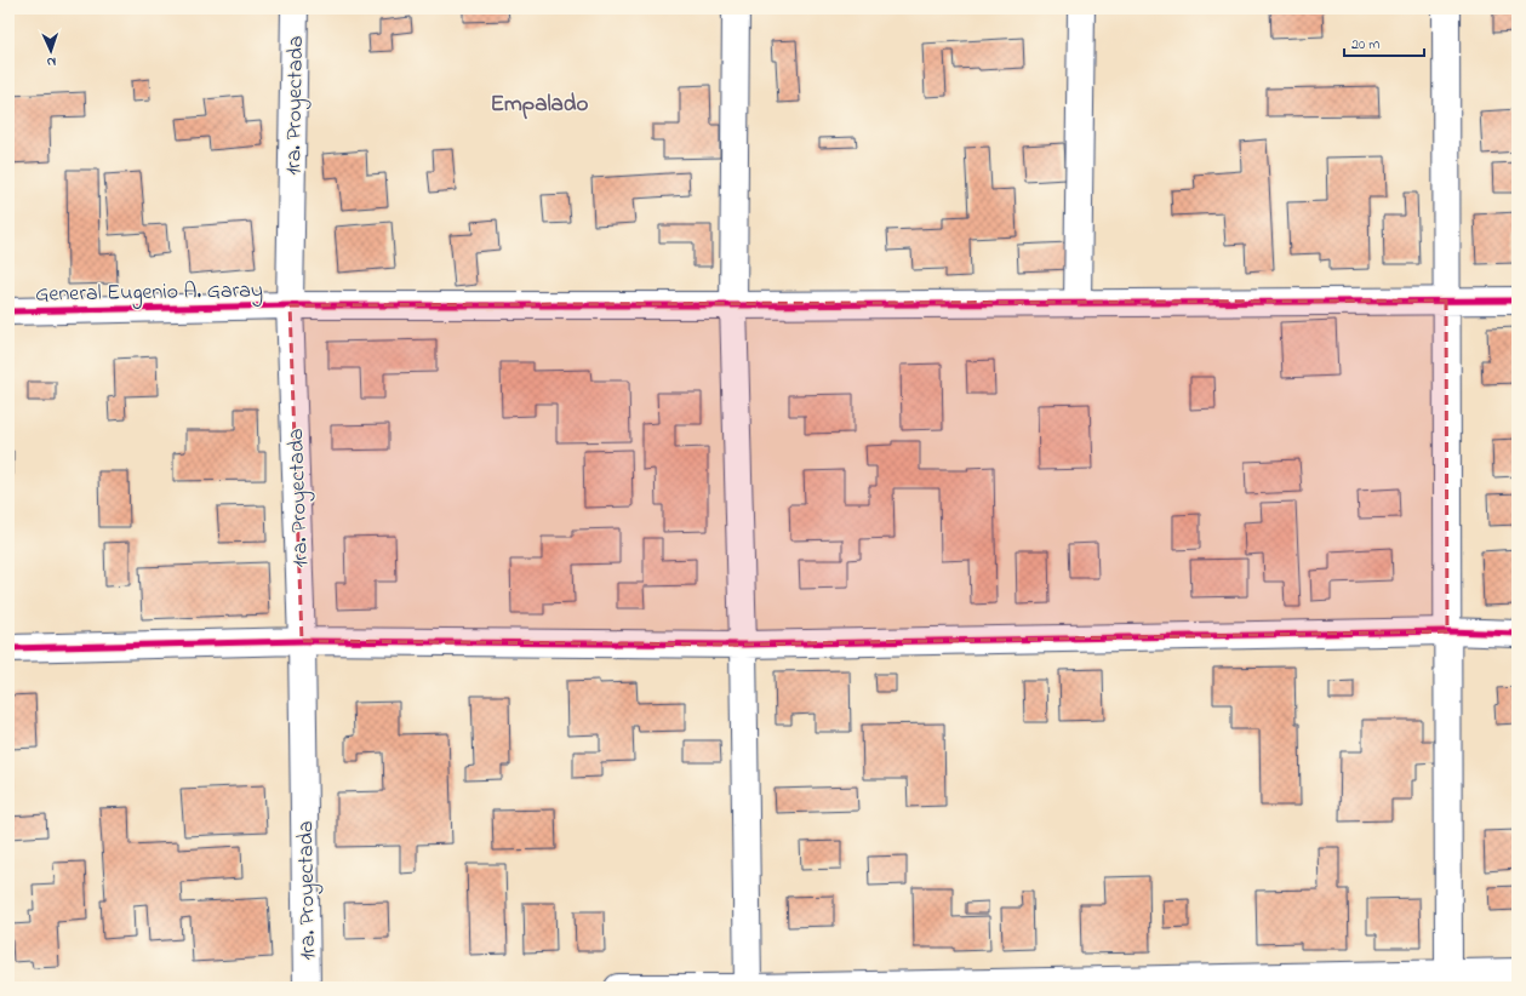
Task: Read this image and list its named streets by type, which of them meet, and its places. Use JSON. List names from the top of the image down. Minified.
{"streets":{"street":["1ra. Proyectada","General Eugenio A. Garay"]},"crossings":[["1ra. Proyectada","General Eugenio A. Garay"]],"districts":["Empalado"],"scale_bar":"20 m","north":"bottom"}
